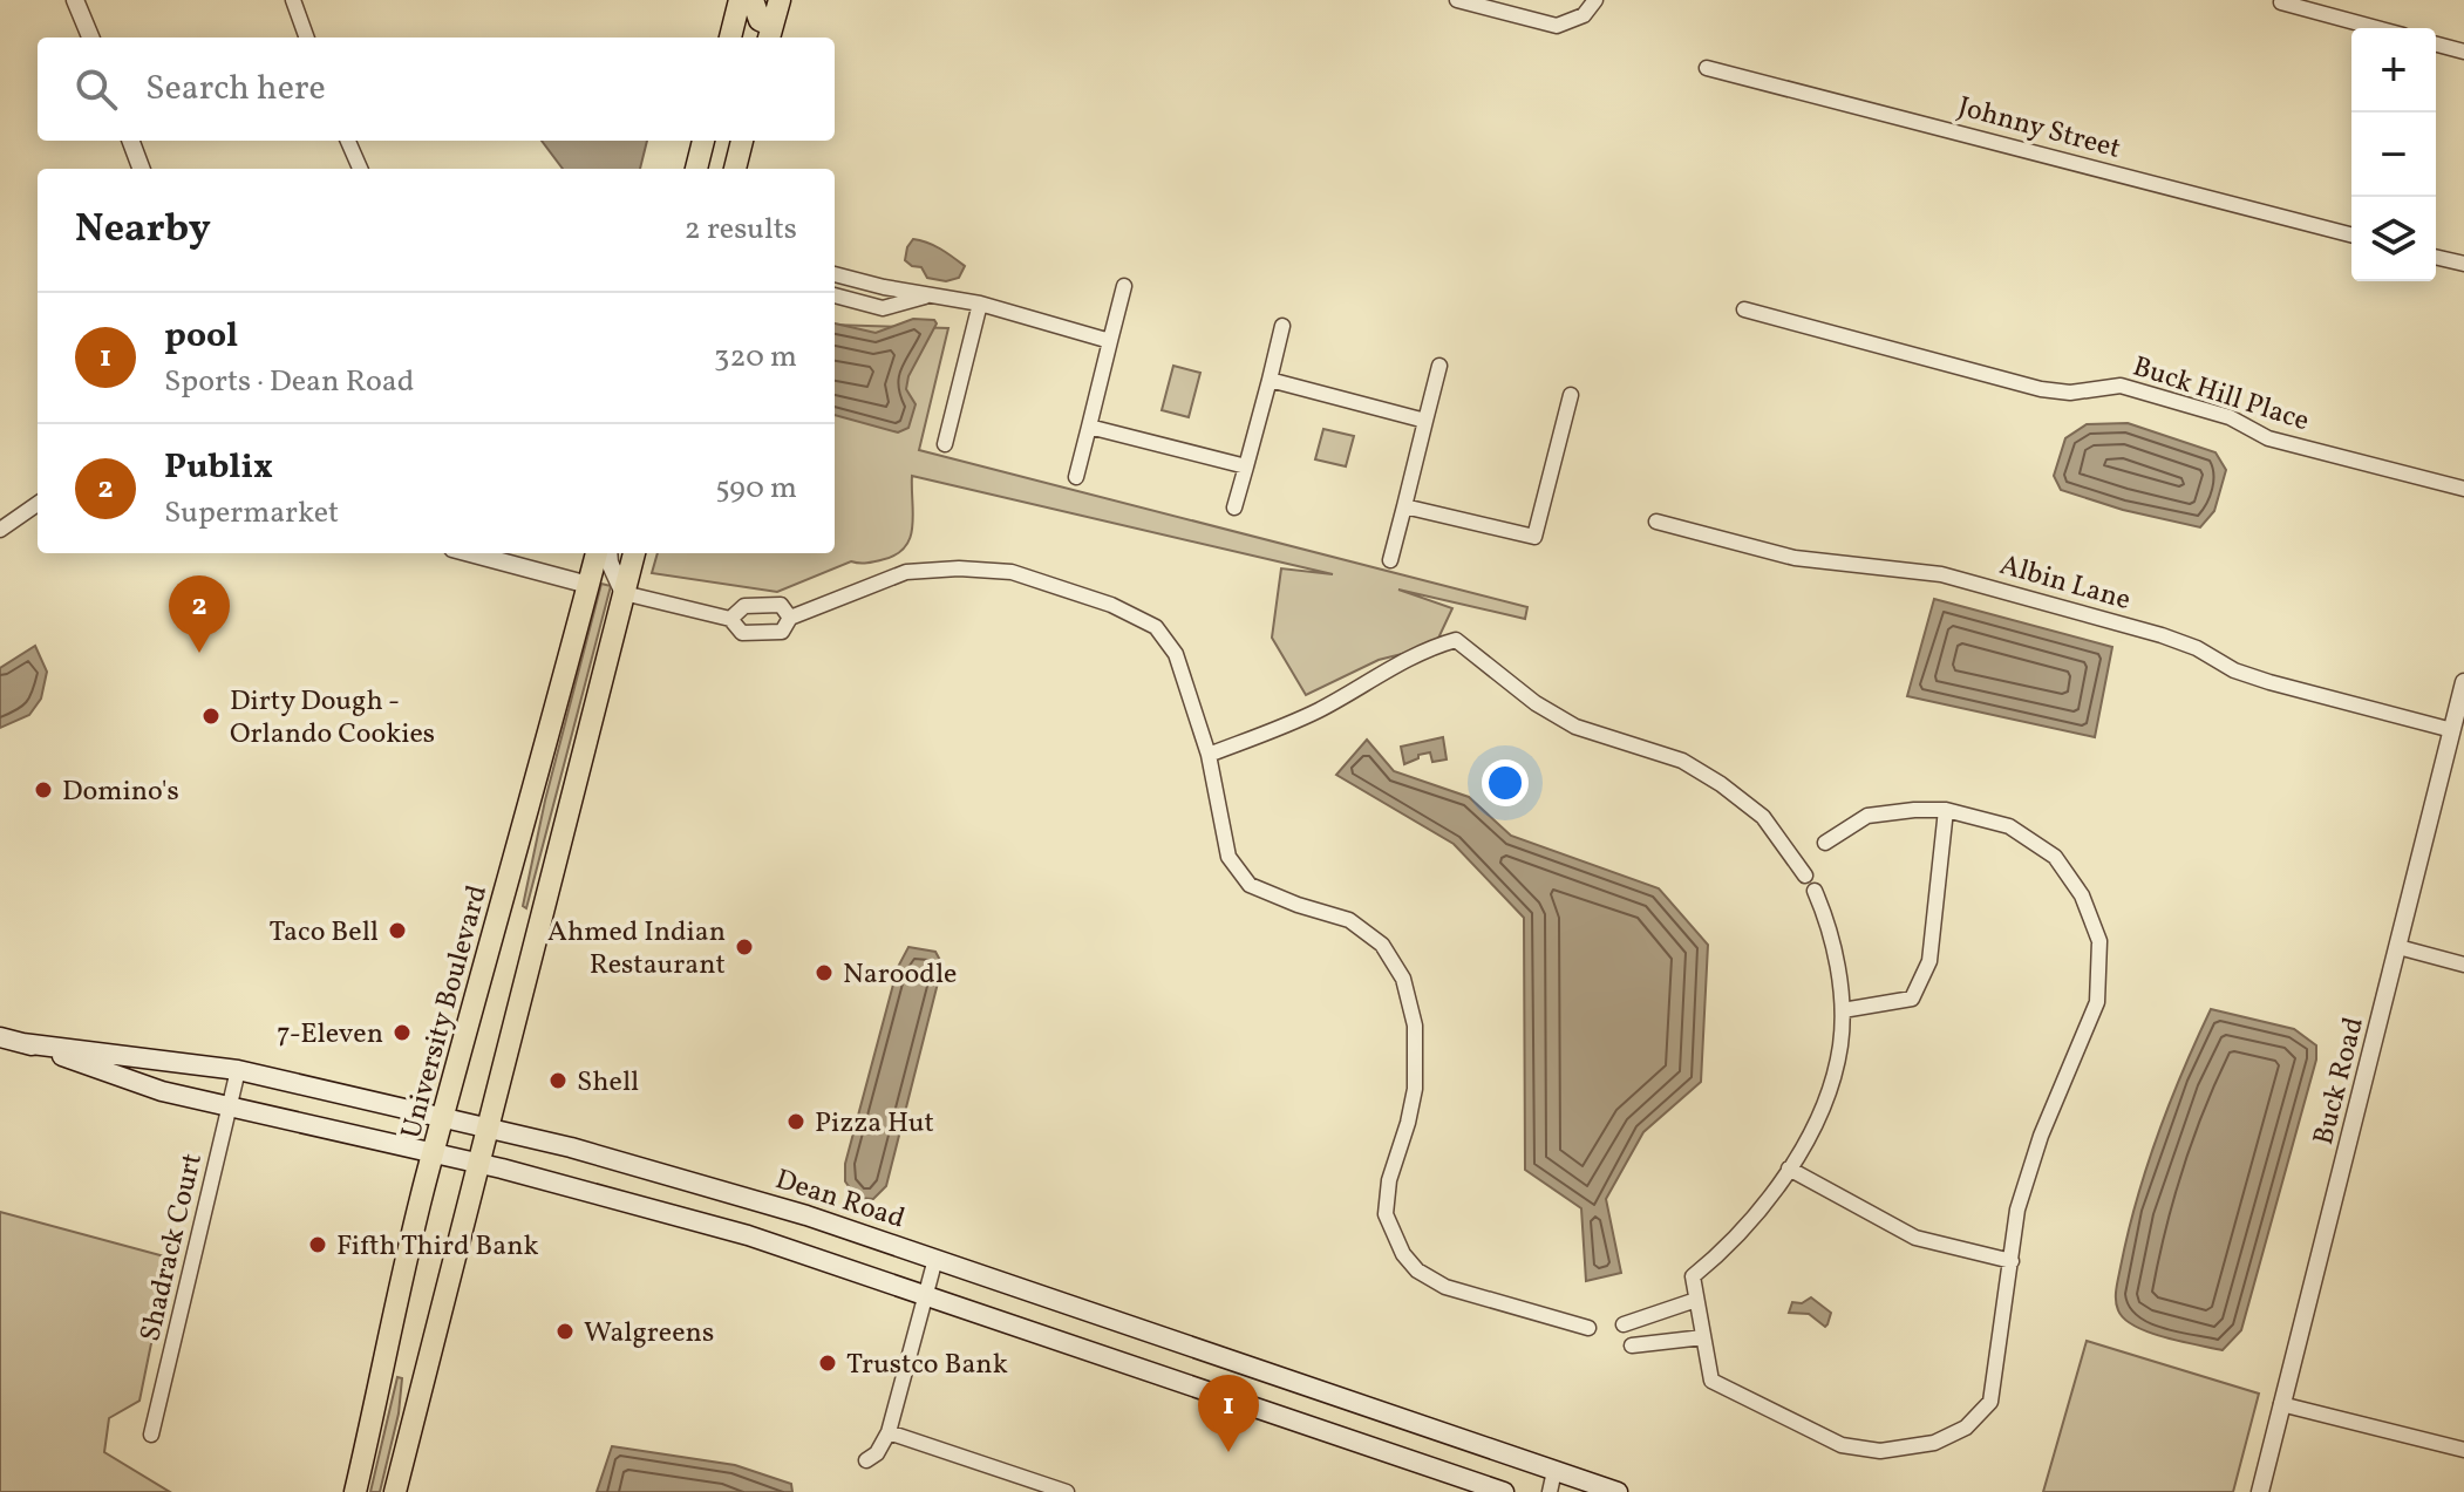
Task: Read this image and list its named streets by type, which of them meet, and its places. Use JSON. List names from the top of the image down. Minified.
{"streets":{"main road":["University Boulevard","Dean Road"],"street":["Johnny Street","Buck Hill Place","Albin Lane","Buck Road","Shadrack Court"]},"crossings":[["Albin Lane","Buck Road"],["University Boulevard","Dean Road"],["Dean Road","Shadrack Court"]],"places":["Dirty Dough - Orlando Cookies","Domino's","Taco Bell","Ahmed Indian Restaurant","Naroodle","7-Eleven","Shell","Pizza Hut","Fifth Third Bank","Walgreens","Trustco Bank"],"page":{"map_buttons":["+","−"],"search":"Search here","heading":["Nearby","2 results"],"list":[{"mark":"1","name":"pool","note":"Sports · Dean Road","value":"320 m"},{"mark":"2","name":"Publix","note":"Supermarket","value":"590 m"}],"pins":["2","1"]}}
